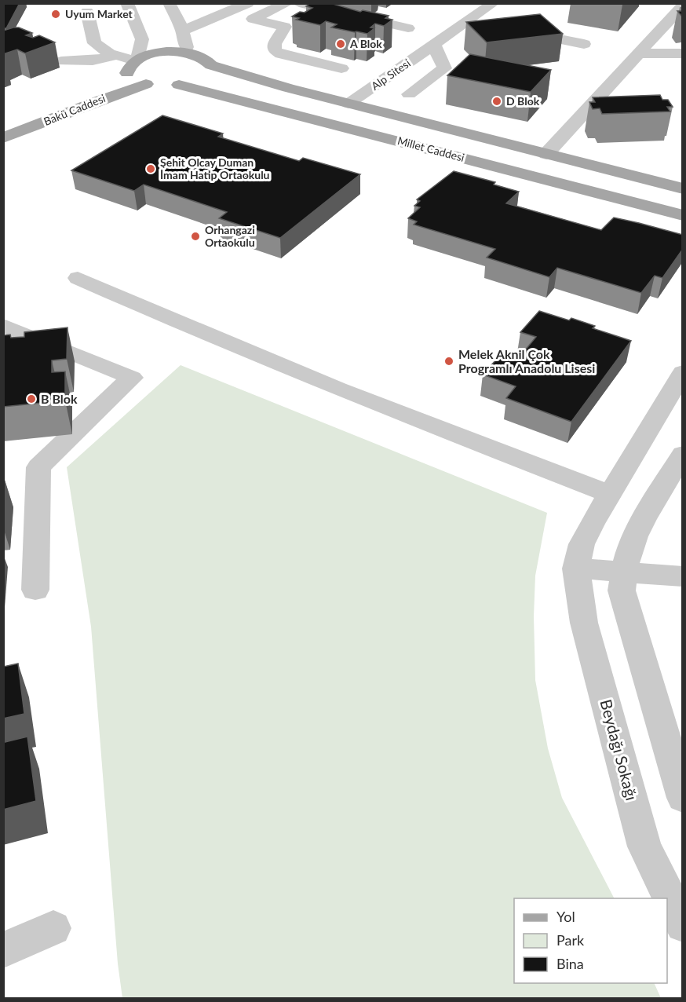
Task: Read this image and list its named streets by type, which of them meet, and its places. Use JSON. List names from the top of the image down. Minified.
{"streets":{"main road":["Bakü Caddesi","Millet Caddesi"],"street":["Alp Sitesi","Beydağı Sokağı"]},"crossings":[["Alp Sitesi","Millet Caddesi"],["Bakü Caddesi","Millet Caddesi"]],"places":["Uyum Market","A Blok","D Blok","Şehit Olcay Duman İmam Hatip Ortaokulu","Orhangazi Ortaokulu","Melek Aknil Çok Programlı Anadolu Lisesi","B Blok"],"legend":["Yol","Park","Bina"]}
